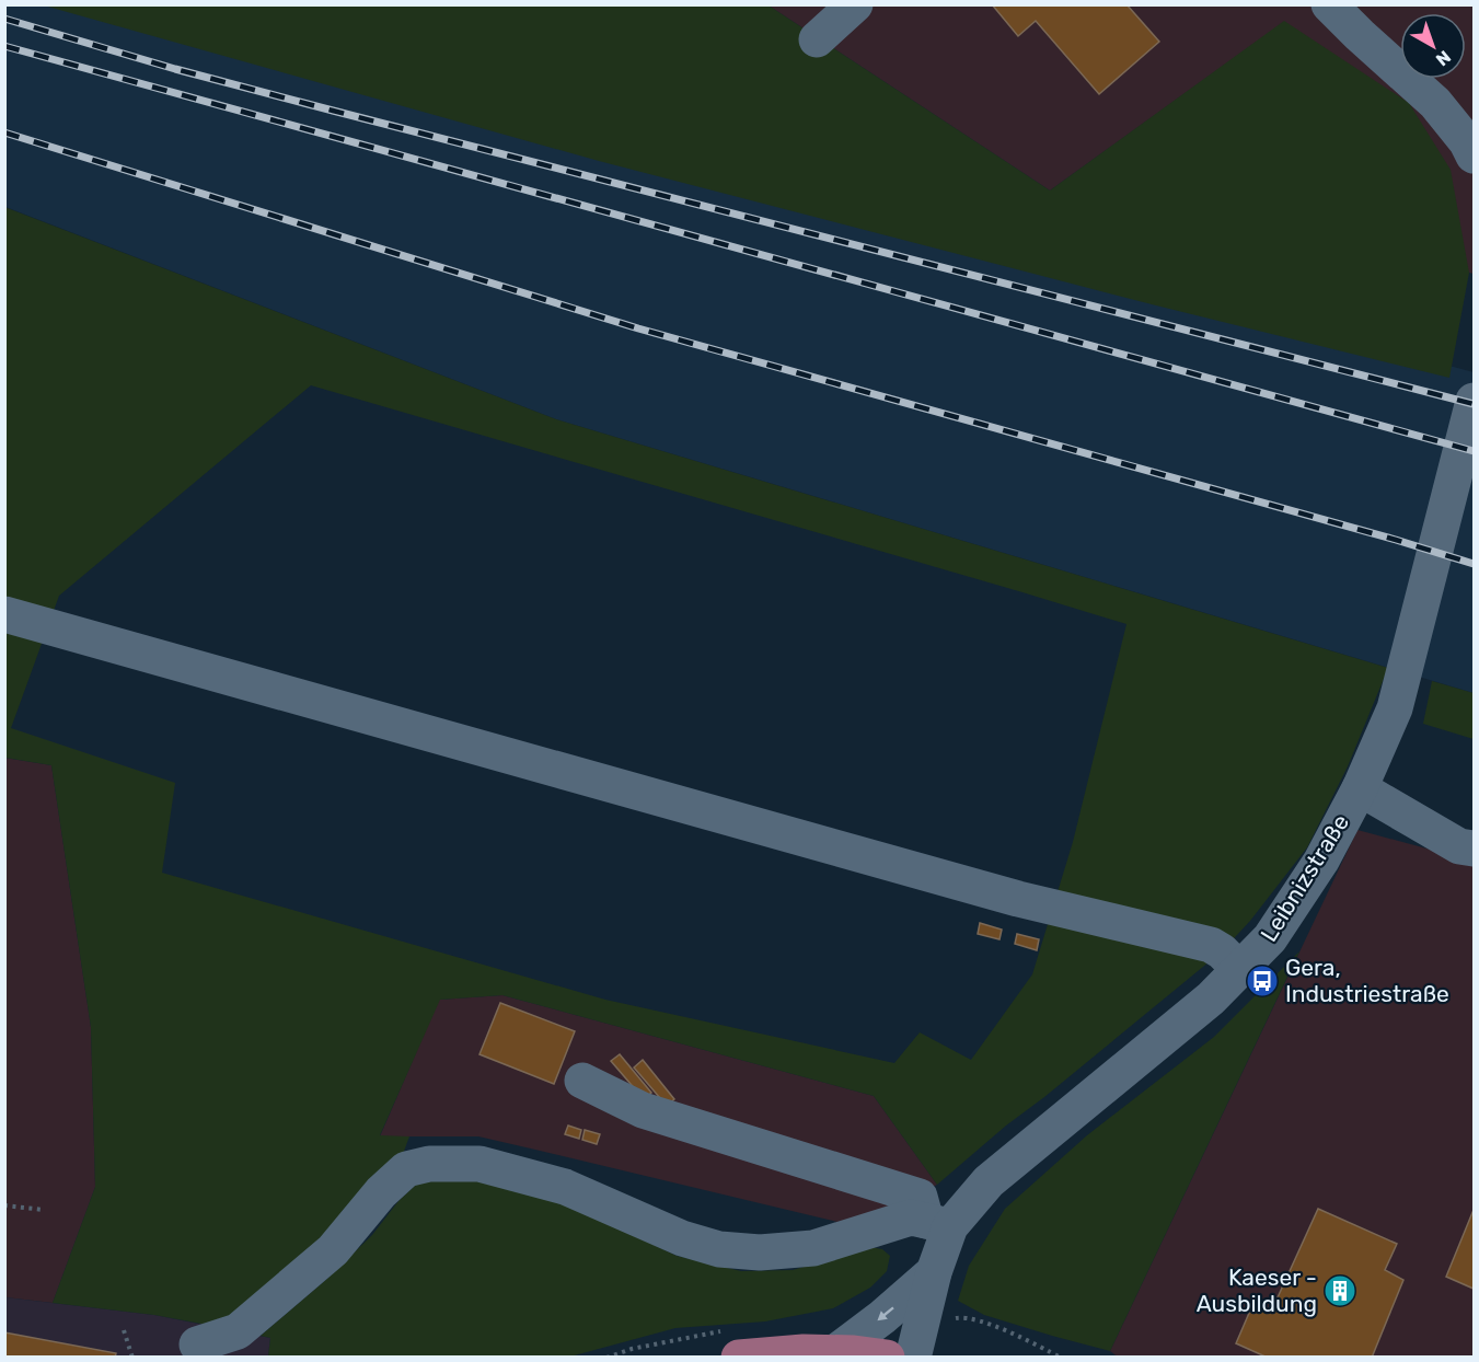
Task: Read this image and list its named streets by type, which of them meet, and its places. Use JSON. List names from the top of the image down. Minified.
{"streets":{"street":["Leibnizstraße"]},"places":{"bus stop":["Gera, Industriestraße"],"building":["Kaeser - Ausbildung"]},"north":"bottom right"}
